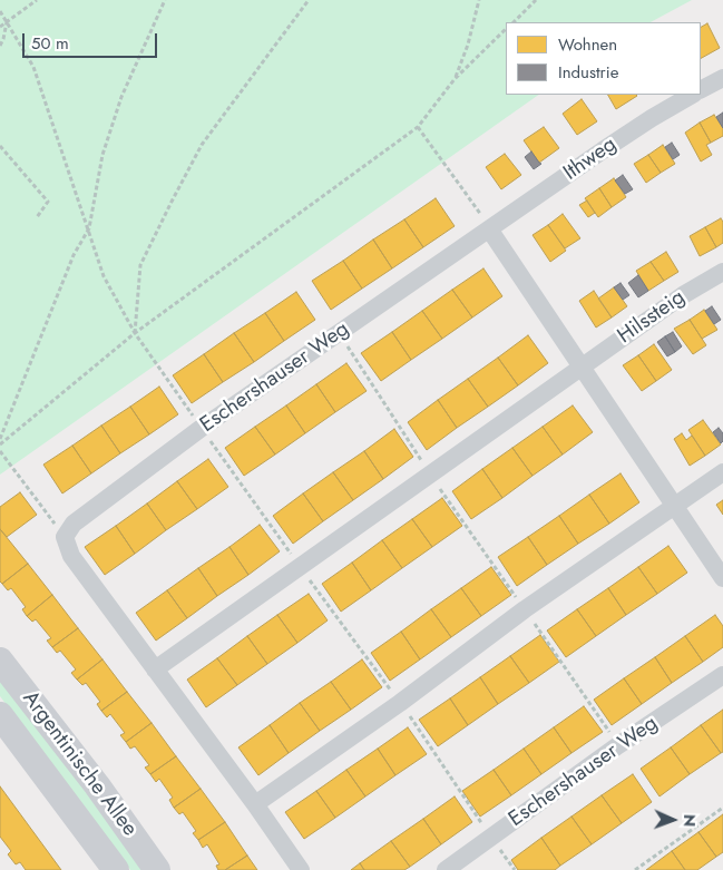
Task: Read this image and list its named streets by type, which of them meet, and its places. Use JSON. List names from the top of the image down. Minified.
{"streets":{"main road":["Argentinische Allee"],"street":["Ithweg","Hilssteig","Eschershauser Weg"]},"crossings":[["Ithweg","Eschershauser Weg"]],"legend":["Wohnen","Industrie"],"scale_bar":"50 m","north":"right"}
